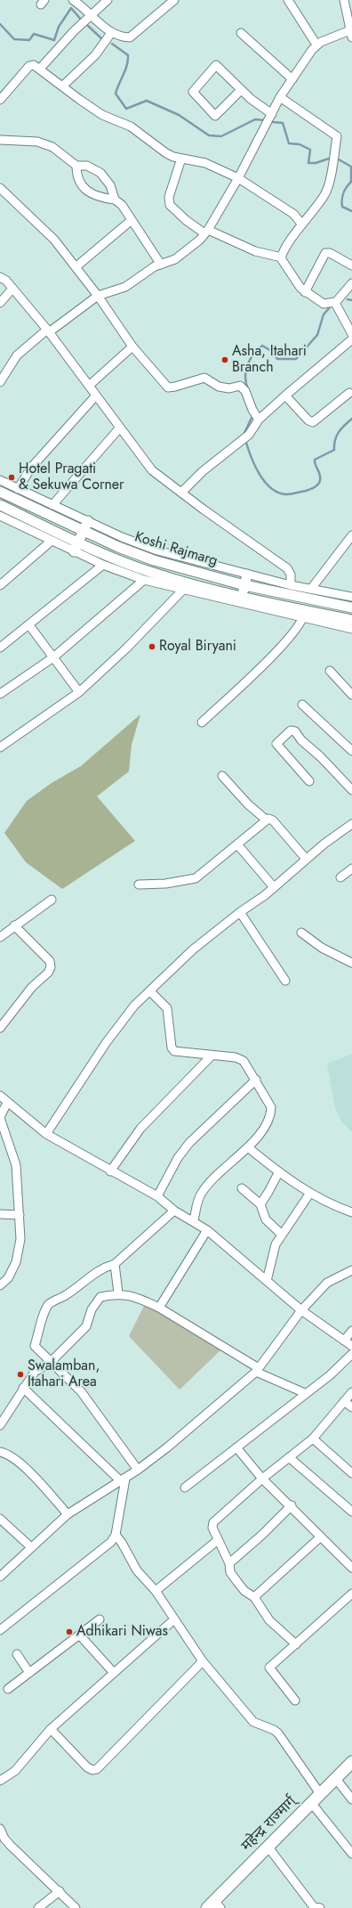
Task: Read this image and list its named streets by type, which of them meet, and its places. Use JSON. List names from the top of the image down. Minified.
{"streets":{"highway":["महेन्द्र राज्मार्ग्"],"main road":["Koshi Rajmarg"]},"places":["Asha, Itahari Branch","Hotel Pragati & Sekuwa Corner","Royal Biryani","Swalamban, Itahari Area","Adhikari Niwas"]}
